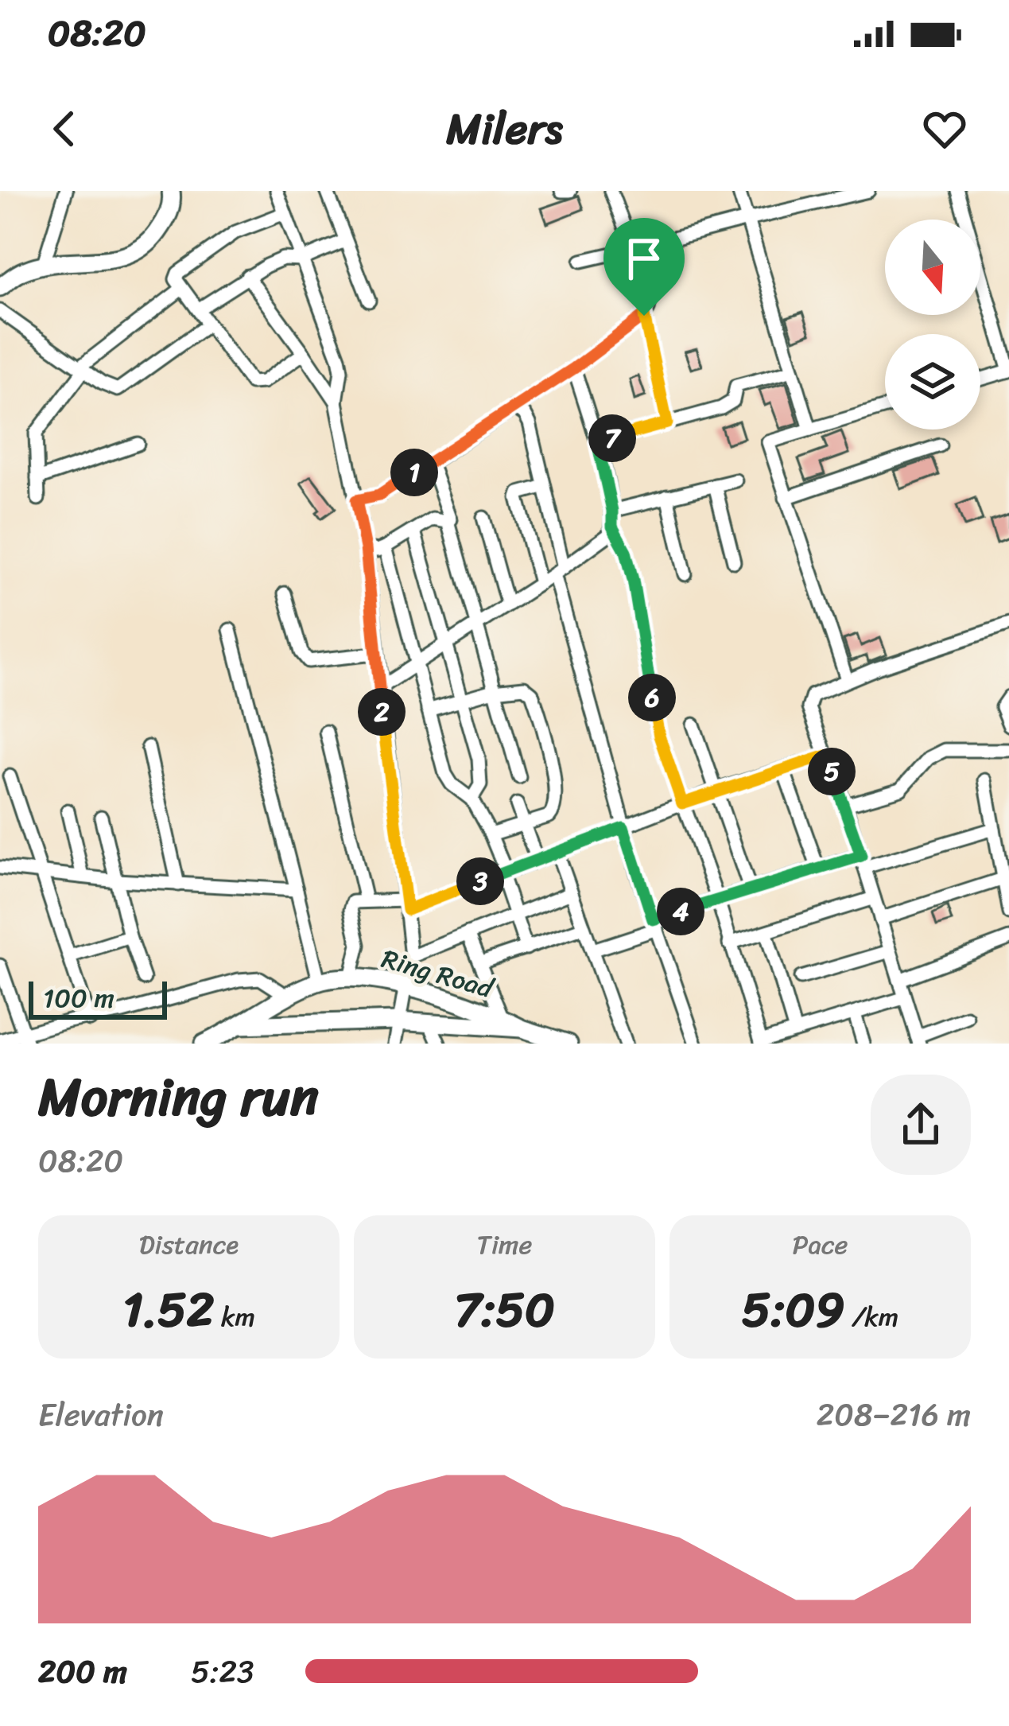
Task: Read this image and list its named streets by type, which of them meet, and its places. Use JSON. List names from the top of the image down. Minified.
{"streets":{"main road":["Ring Road"]},"scale_bar":"100 m","north":"bottom","page":{"status":"08:20","header":"Milers","pins":["7","1","6","2","5","3","4"],"scale":"100 m","heading":["Morning run","08:20"],"stats":[["Distance","1.52 km"],["Time","7:50"],["Pace","5:09 /km"]],"chart":["Elevation","208–216 m"],"list":[{"name":"200 m","note":"5:23"}]}}
